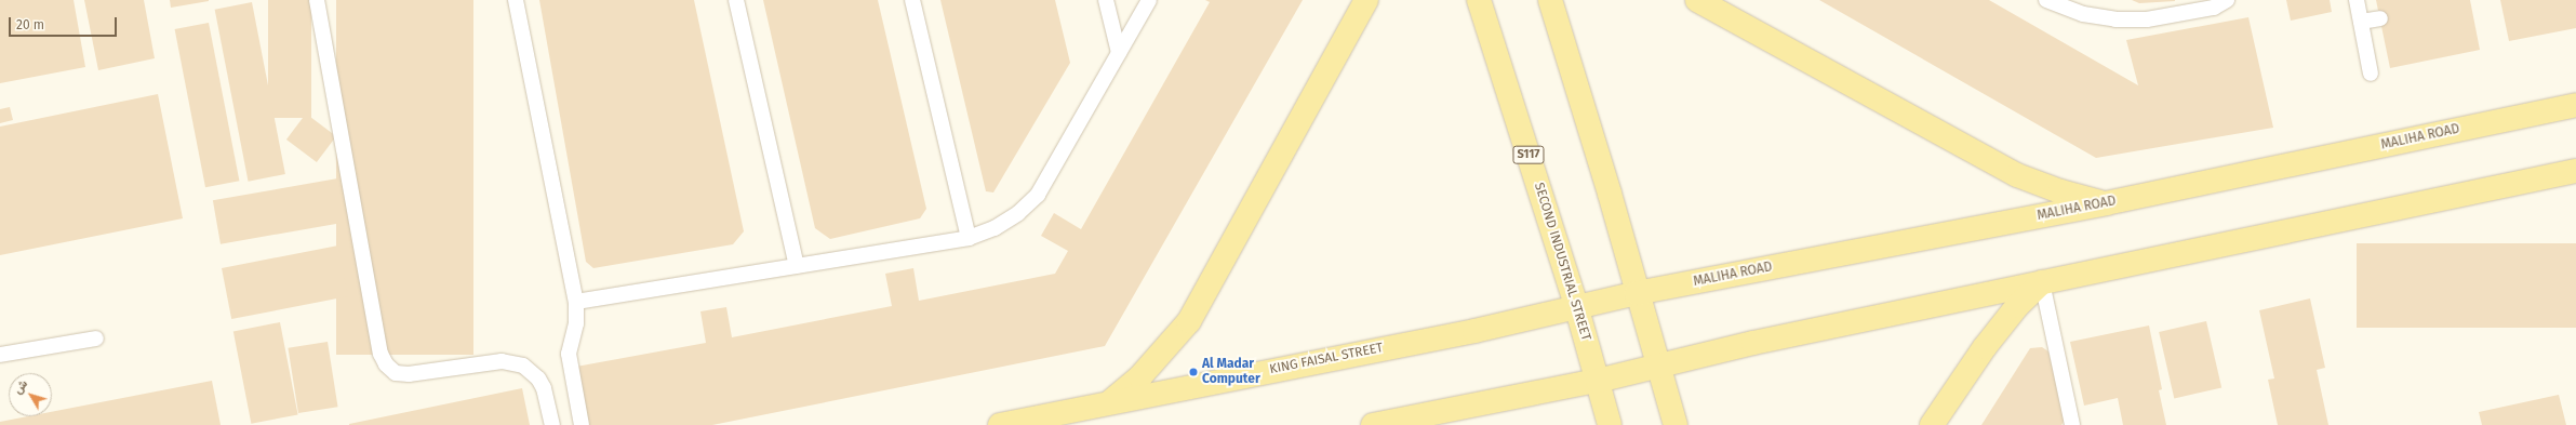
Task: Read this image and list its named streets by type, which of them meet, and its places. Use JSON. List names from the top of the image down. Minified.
{"streets":{"main road":["MALIHA ROAD","S117","SECOND INDUSTRIAL STREET","KING FAISAL STREET"]},"crossings":[["MALIHA ROAD","SECOND INDUSTRIAL STREET"],["MALIHA ROAD","KING FAISAL STREET"],["SECOND INDUSTRIAL STREET","KING FAISAL STREET"]],"places":["Al Madar Computer"],"scale_bar":"20 m","north":"top left"}
